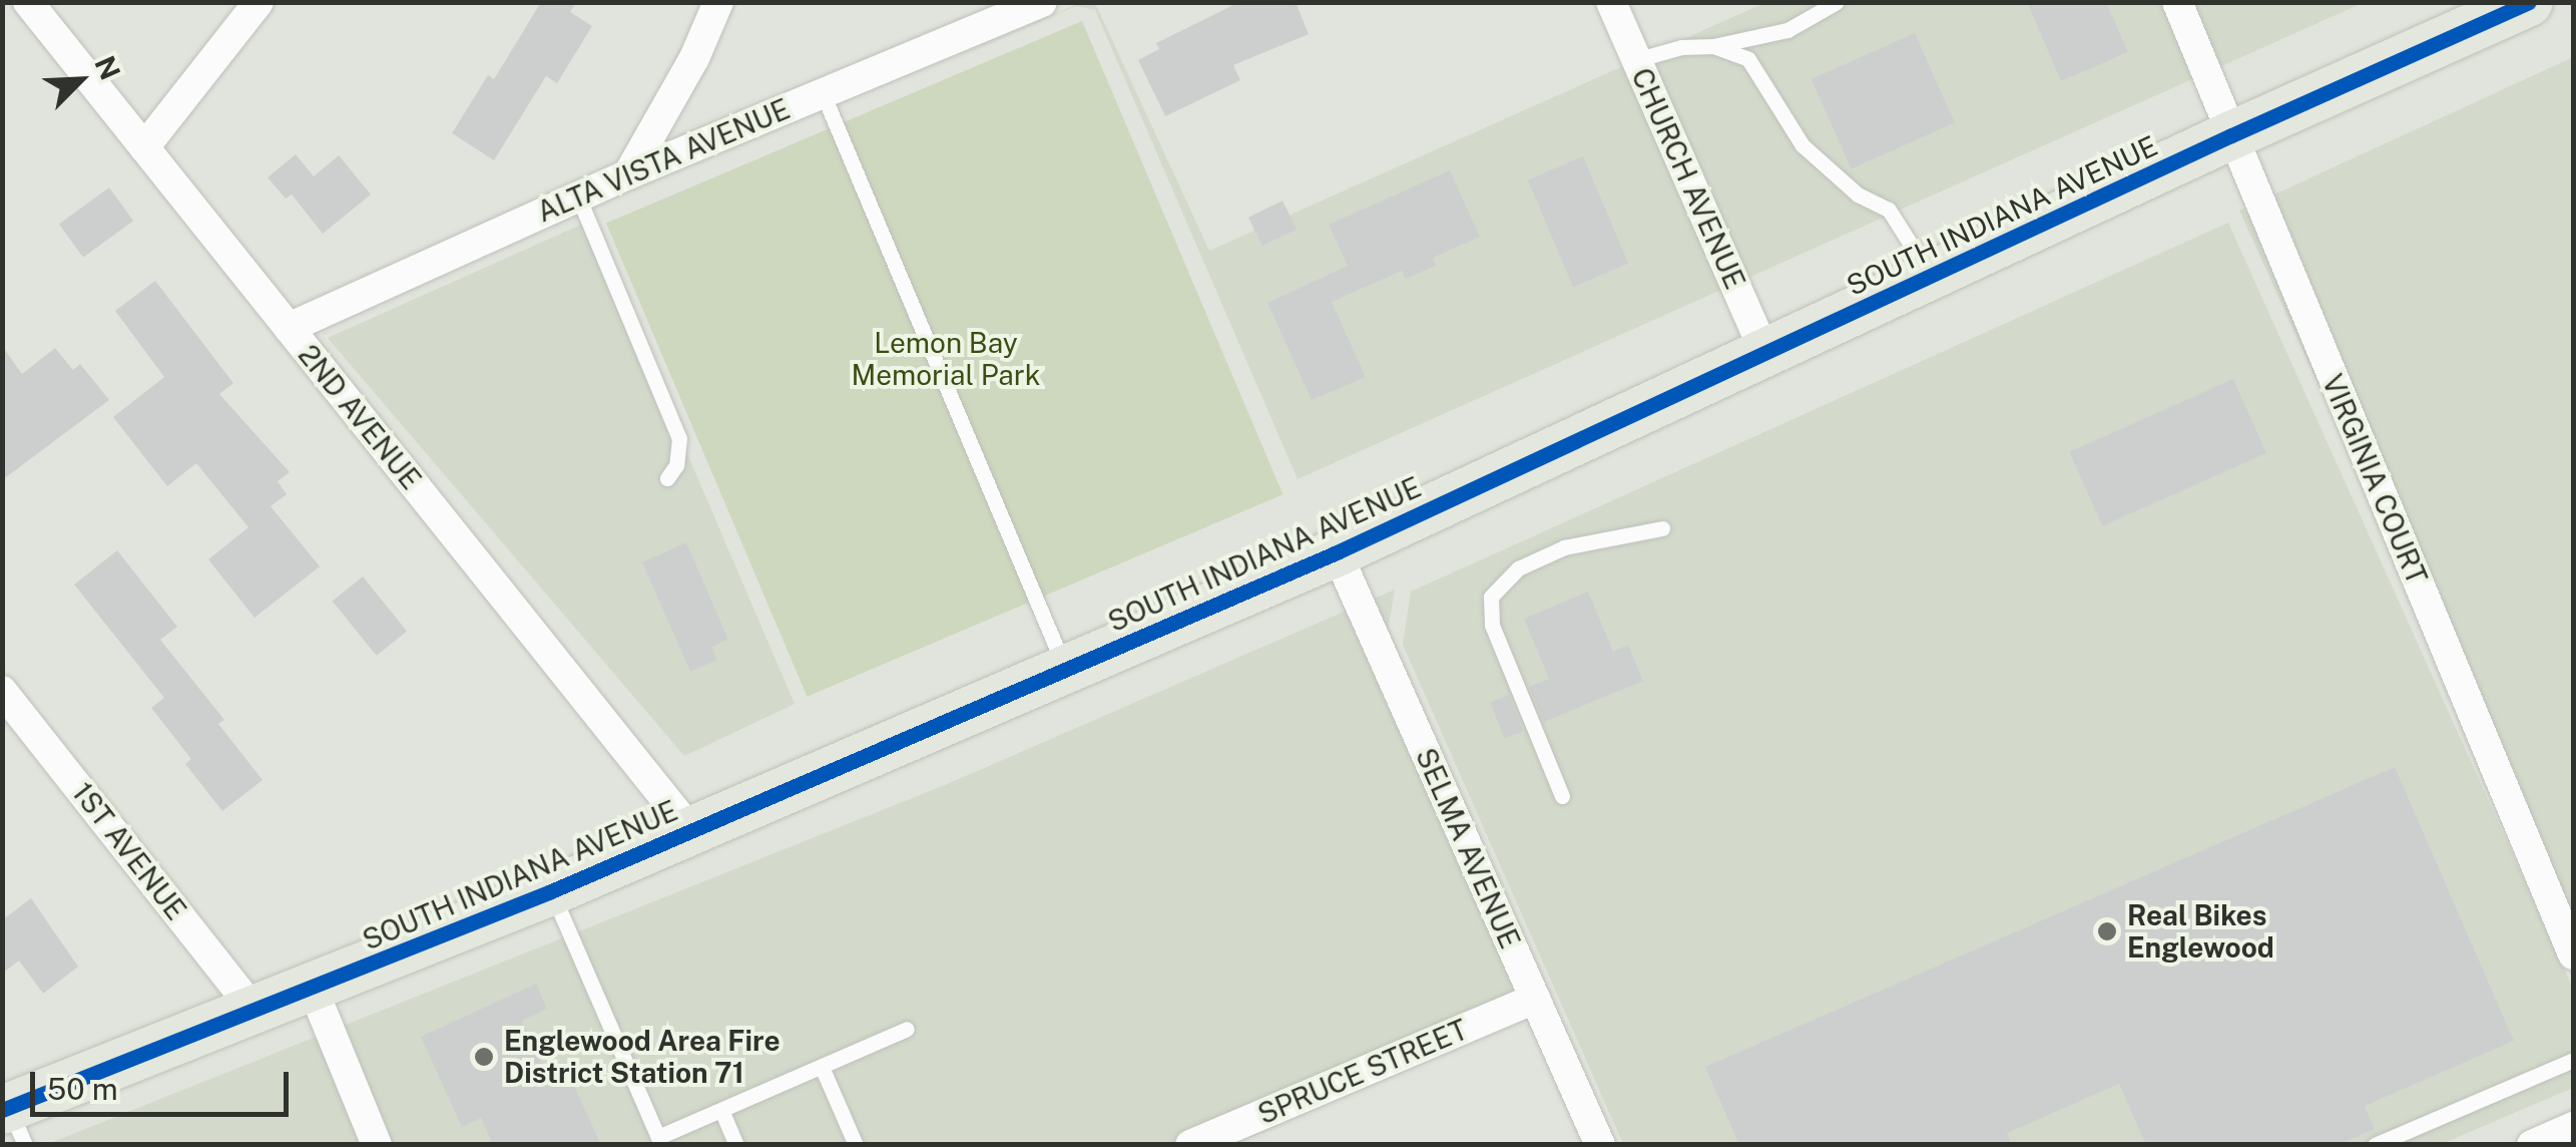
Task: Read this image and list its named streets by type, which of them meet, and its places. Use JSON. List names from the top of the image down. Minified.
{"streets":{"main road":["SOUTH INDIANA AVENUE"],"street":["ALTA VISTA AVENUE","CHURCH AVENUE","2ND AVENUE","VIRGINIA COURT","SELMA AVENUE","1ST AVENUE","SPRUCE STREET"]},"crossings":[["ALTA VISTA AVENUE","2ND AVENUE"],["CHURCH AVENUE","SOUTH INDIANA AVENUE"],["SOUTH INDIANA AVENUE","2ND AVENUE"],["SOUTH INDIANA AVENUE","VIRGINIA COURT"],["SOUTH INDIANA AVENUE","SELMA AVENUE"],["SOUTH INDIANA AVENUE","1ST AVENUE"],["SELMA AVENUE","SPRUCE STREET"]],"parks":["Lemon Bay Memorial Park"],"places":["Real Bikes Englewood","Englewood Area Fire District Station 71"],"scale_bar":"50 m","north":"top right"}
